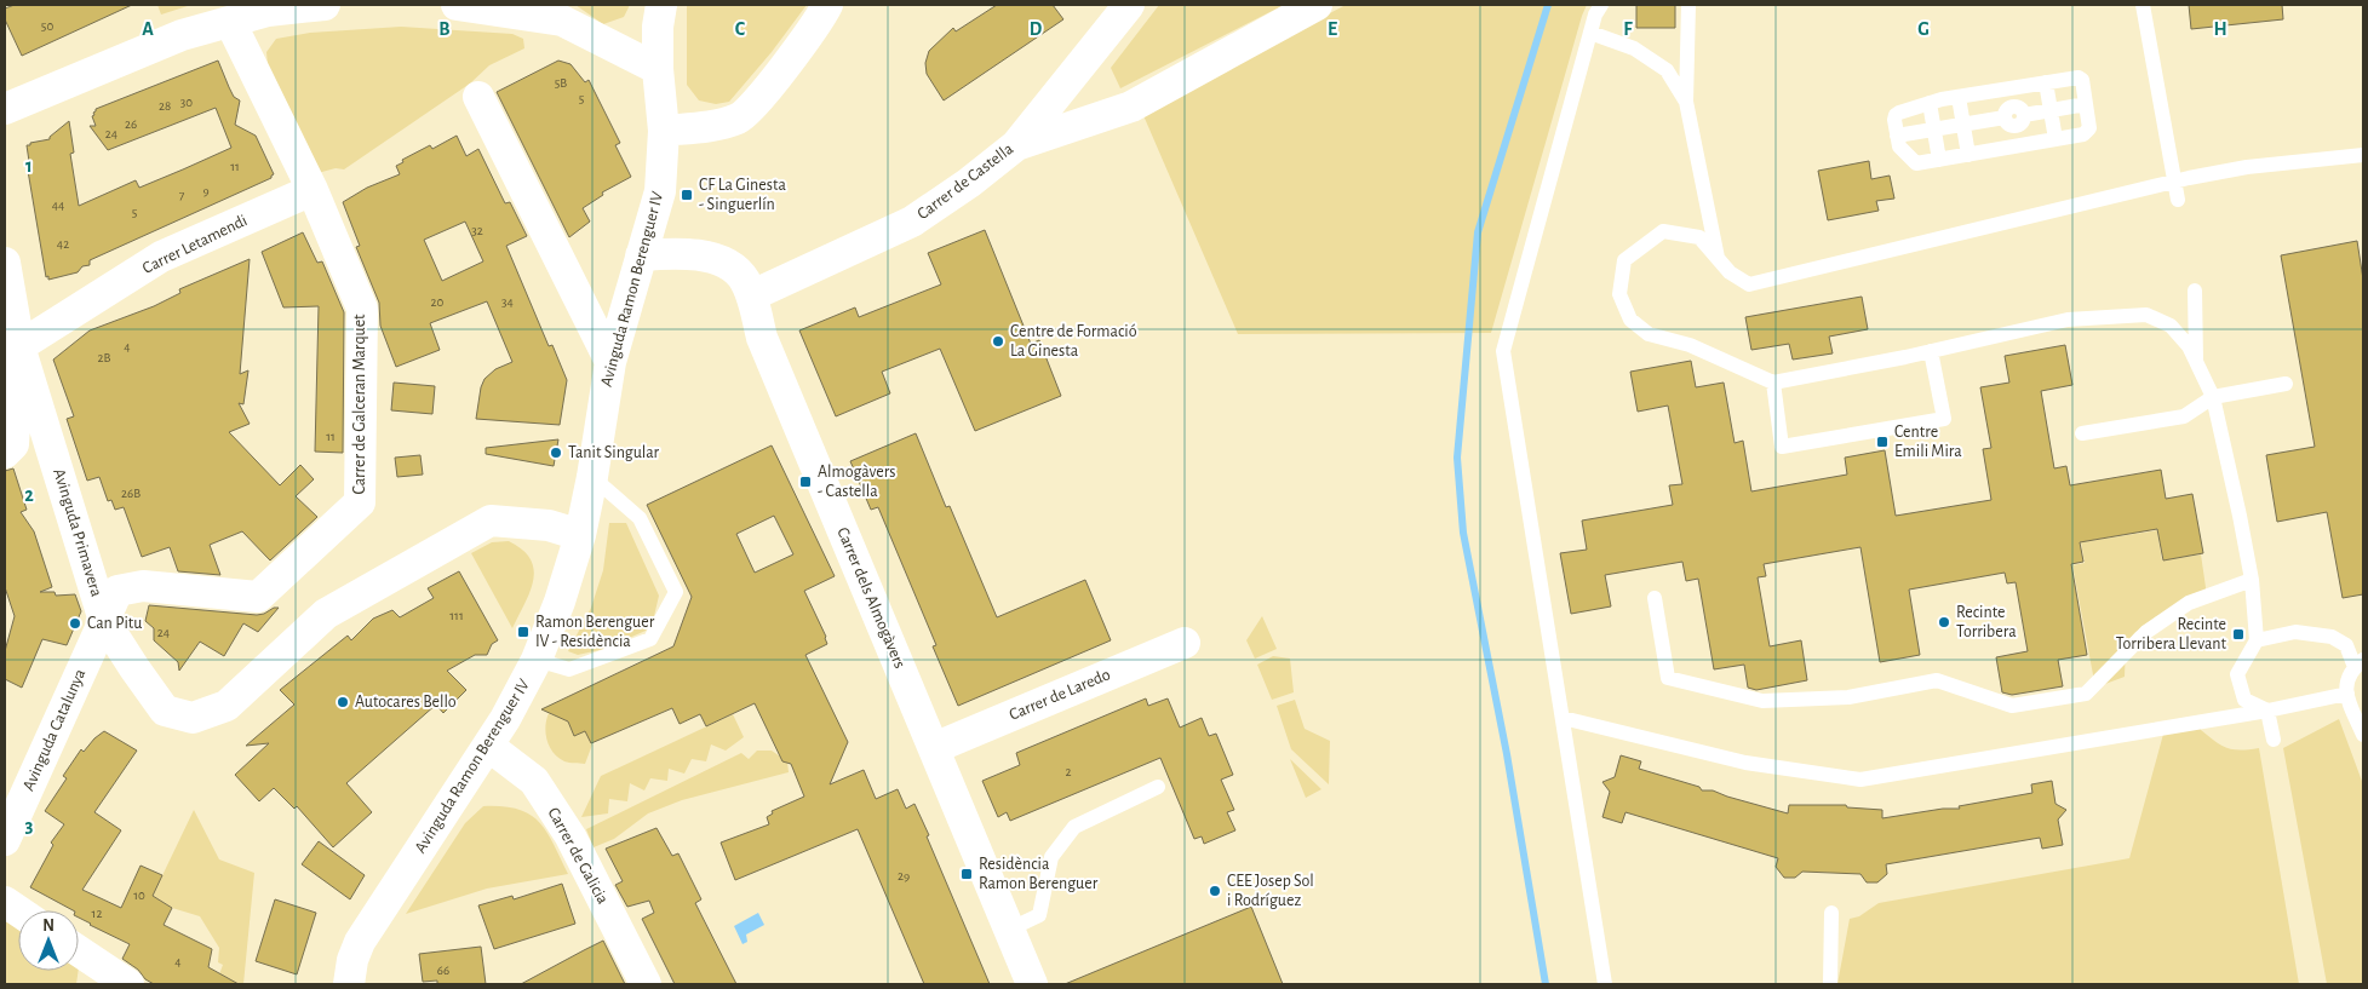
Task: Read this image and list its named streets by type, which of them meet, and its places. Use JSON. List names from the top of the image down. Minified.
{"streets":{"street":["Carrer de Castella","Carrer Letamendi","Avinguda Ramon Berenguer IV","Carrer de Galceran Marquet","Avinguda Primavera","Carrer dels Almogàvers","Carrer de Laredo","Avinguda Catalunya","Carrer de Galicia"]},"crossings":[["Carrer de Castella","Carrer dels Almogàvers"],["Carrer Letamendi","Carrer de Galceran Marquet"],["Carrer Letamendi","Avinguda Primavera"],["Avinguda Ramon Berenguer IV","Avinguda Primavera"],["Avinguda Ramon Berenguer IV","Carrer dels Almogàvers"],["Avinguda Ramon Berenguer IV","Carrer de Galicia"],["Carrer de Galceran Marquet","Avinguda Primavera"],["Carrer de Galceran Marquet","Avinguda Catalunya"],["Avinguda Primavera","Avinguda Catalunya"],["Carrer dels Almogàvers","Carrer de Laredo"]],"places":{"transit":["CF La Ginesta - Singuerlín","Centre Emili Mira","Almogàvers - Castella","Ramon Berenguer IV - Residència","Recinte Torribera Llevant","Residència Ramon Berenguer"],"other":["Centre de Formació La Ginesta","Tanit Singular","Recinte Torribera","Can Pitu","Autocares Bello","CEE Josep Sol i Rodríguez"]},"house_numbers":["50","5B","5","30","28","26","24","11","9","7","44","5","32","42","20","34","4","2B","11","26B","111","24","2","29","10","12","4","66"],"north":"top","grid":{"columns":["A","B","C","D","E","F","G","H"],"rows":["1","2","3"]}}
